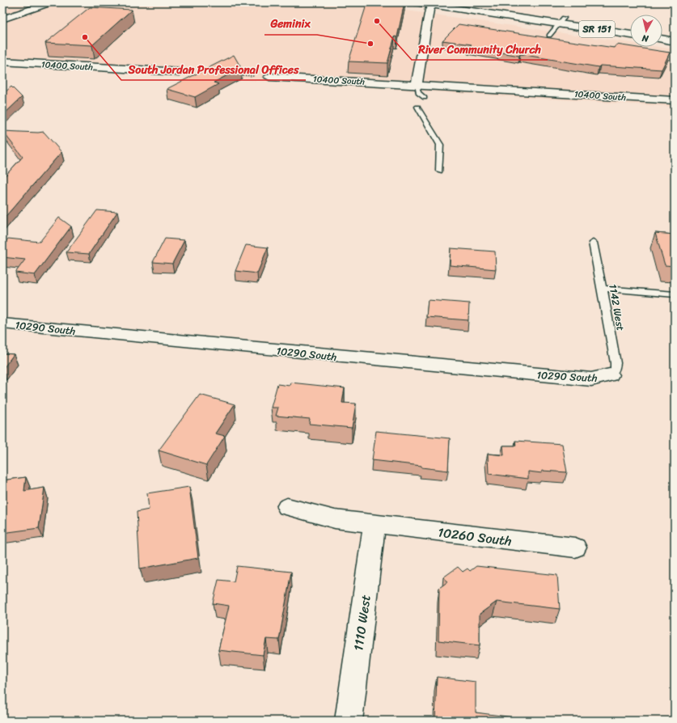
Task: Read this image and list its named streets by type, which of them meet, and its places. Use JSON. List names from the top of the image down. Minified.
{"streets":{"street":["SR 151","10400 South","10290 South","10260 South","1110 West"],"lane":["1142 West"]},"crossings":[["1142 West","10290 South"],["10260 South","1110 West"]],"places":["River Community Church","South Jordan Professional Offices","Geminix"],"north":"bottom"}
